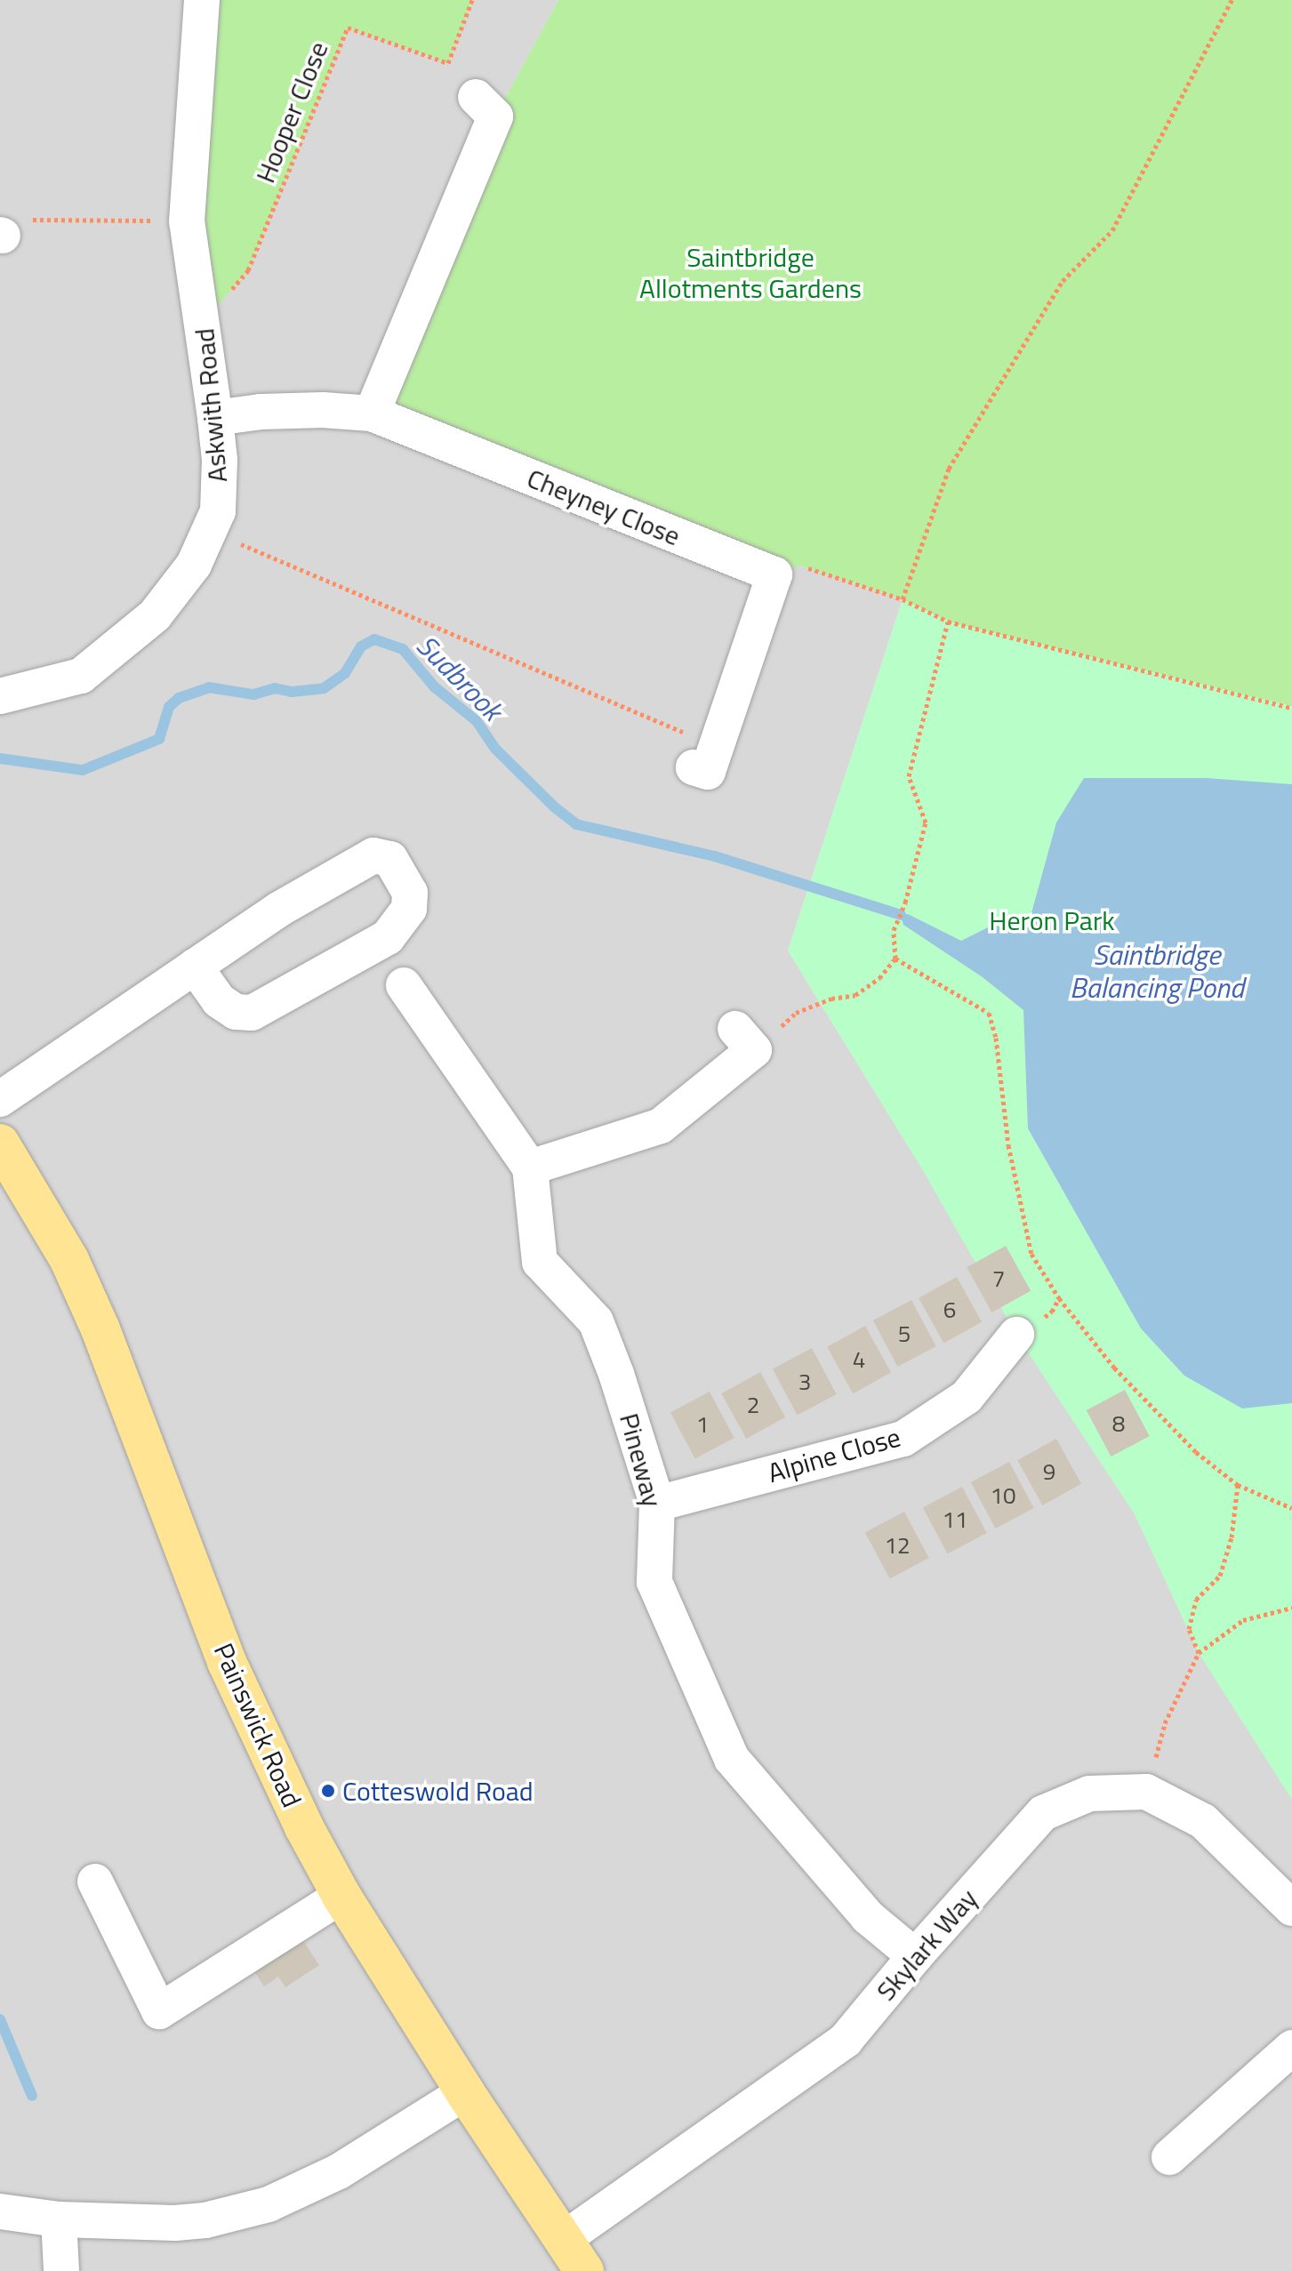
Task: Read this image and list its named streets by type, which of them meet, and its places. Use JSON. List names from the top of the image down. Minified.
{"streets":{"main road":["Painswick Road"],"street":["Askwith Road","Cheyney Close","Alpine Close","Pineway","Skylark Way"],"path":["Hooper Close"]},"crossings":[["Hooper Close","Askwith Road"],["Askwith Road","Cheyney Close"],["Alpine Close","Pineway"],["Pineway","Skylark Way"],["Painswick Road","Skylark Way"]],"water":["Sudbrook","Saintbridge Balancing Pond"],"parks":["Saintbridge Allotments Gardens","Heron Park"],"places":["Cotteswold Road"],"house_numbers":["7","6","5","4","3","2","8","1","9","10","11","12"]}
